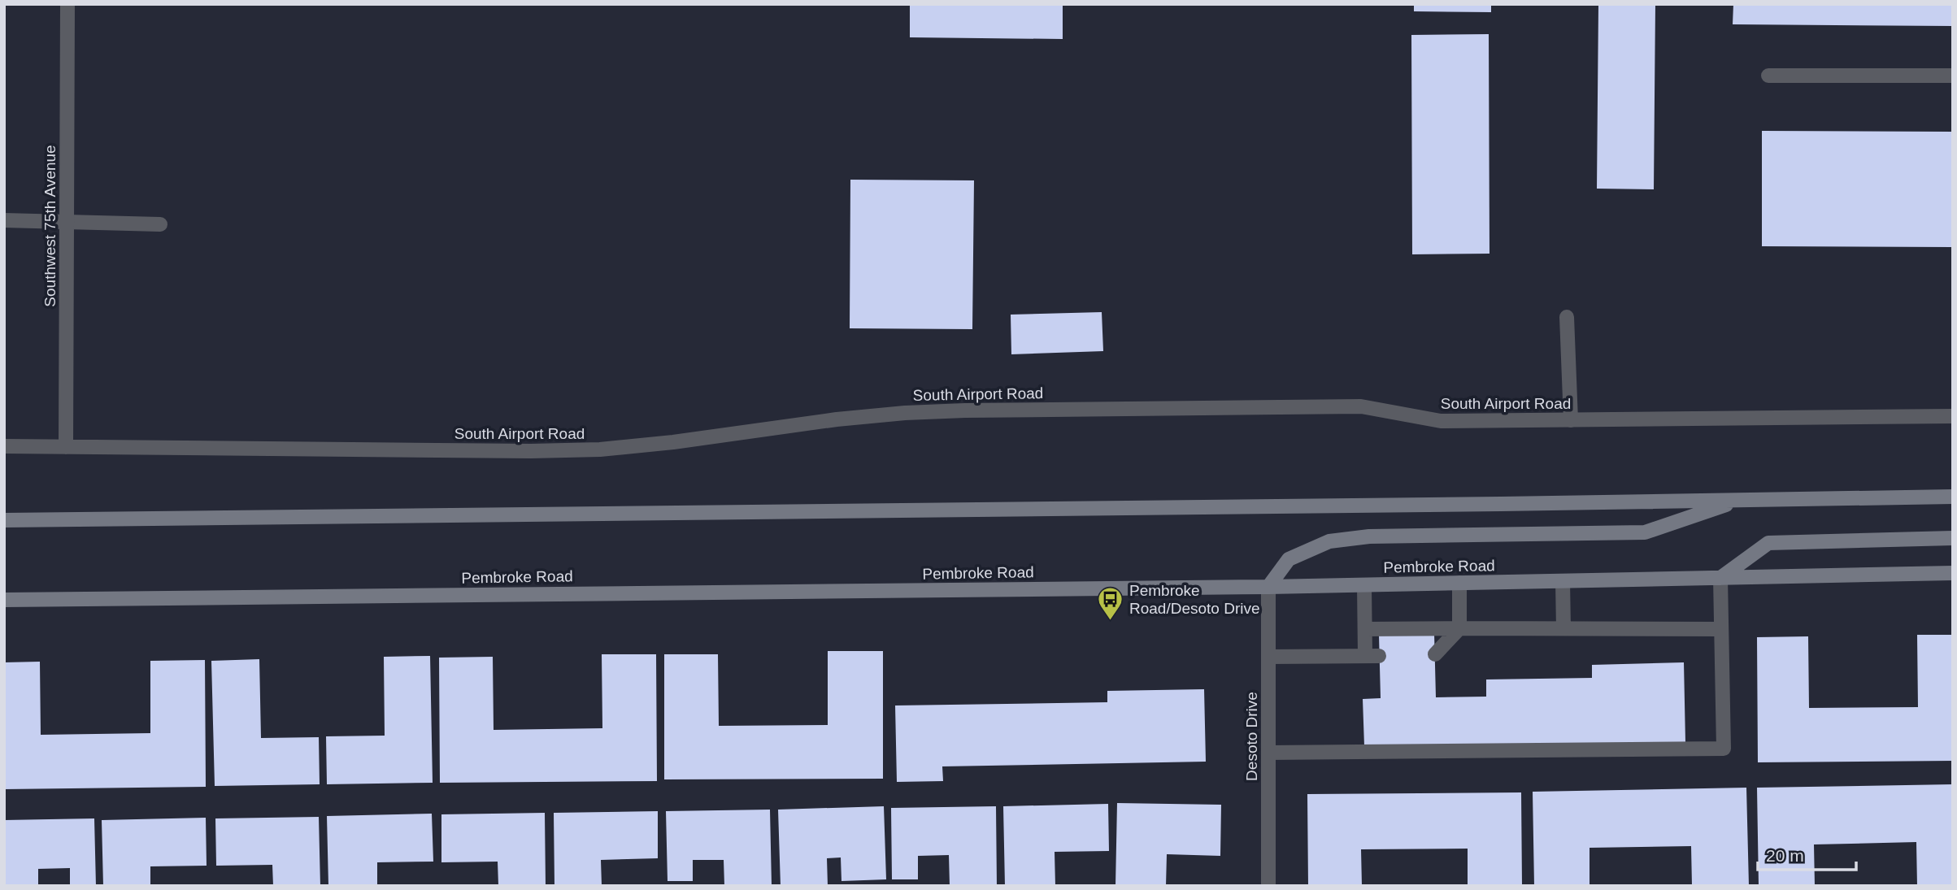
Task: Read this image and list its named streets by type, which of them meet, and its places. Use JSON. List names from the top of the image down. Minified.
{"streets":{"main road":["Pembroke Road"],"street":["Southwest 75th Avenue","South Airport Road","Desoto Drive"]},"crossings":[["Southwest 75th Avenue","South Airport Road"],["Pembroke Road","Desoto Drive"]],"places":{"bus stop":["Pembroke Road/Desoto Drive"]},"scale_bar":"20 m"}
